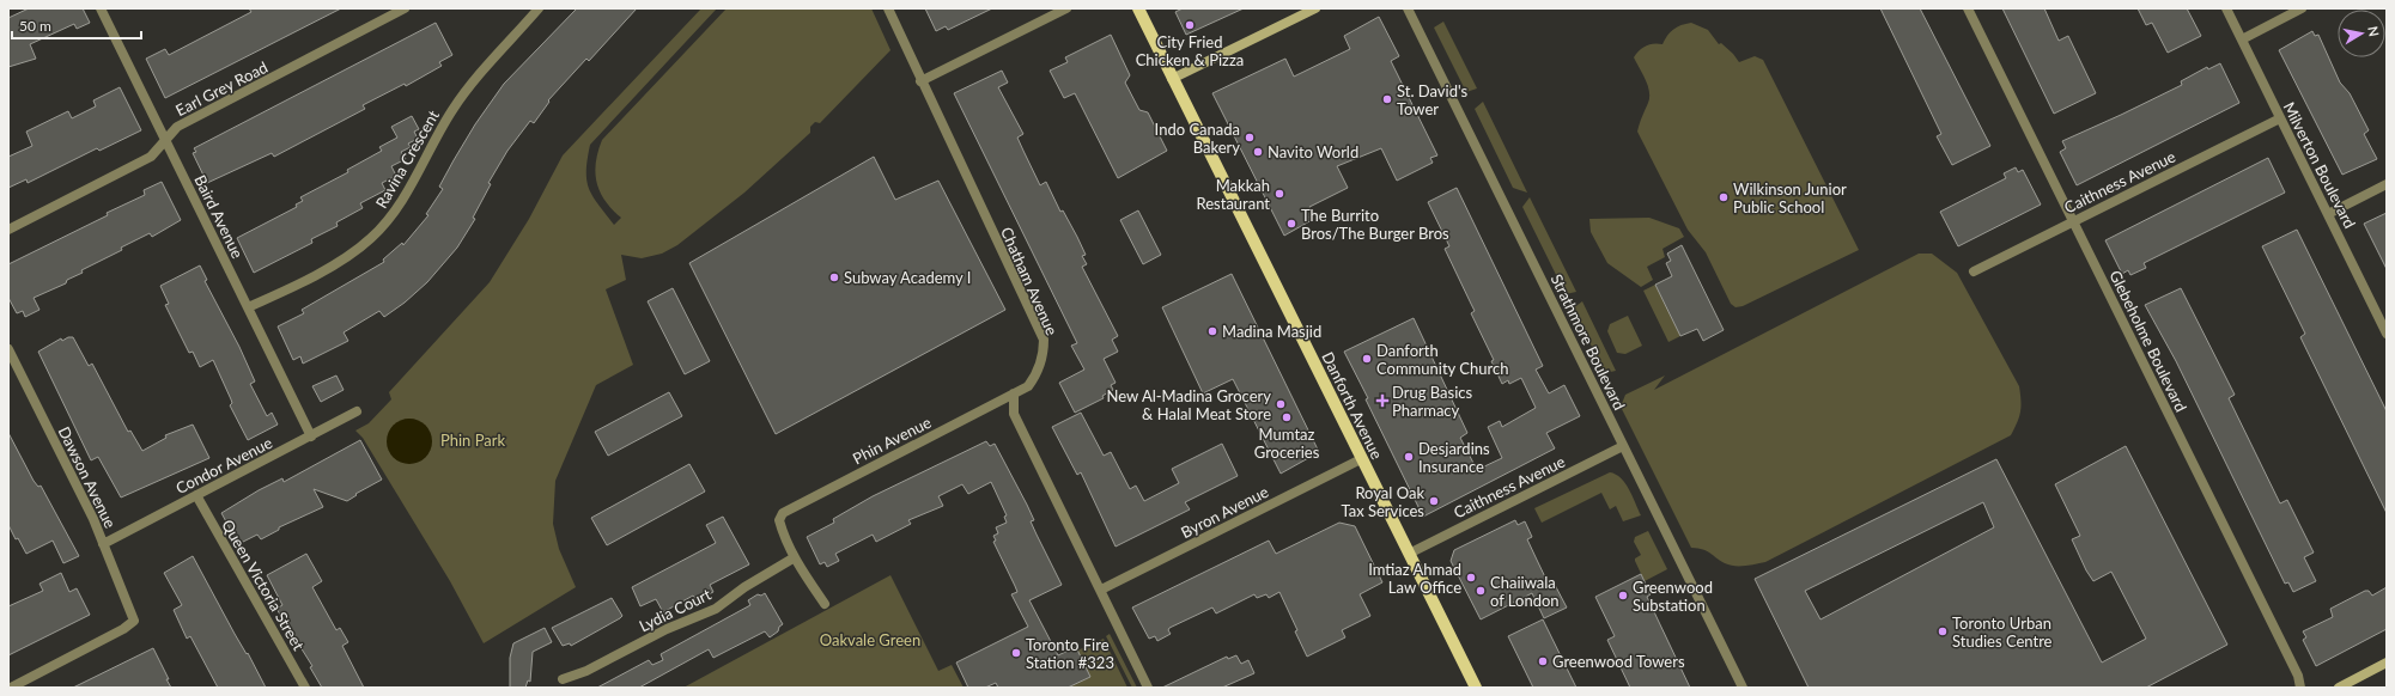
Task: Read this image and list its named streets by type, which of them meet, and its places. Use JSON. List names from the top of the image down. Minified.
{"streets":{"main road":["Danforth Avenue"],"street":["Earl Grey Road","Ravina Crescent","Milverton Boulevard","Caithness Avenue","Baird Avenue","Chatham Avenue","Glebeholme Boulevard","Strathmore Boulevard","Phin Avenue","Condor Avenue","Dawson Avenue","Byron Avenue","Queen Victoria Street","Lydia Court"]},"crossings":[["Earl Grey Road","Baird Avenue"],["Ravina Crescent","Baird Avenue"],["Milverton Boulevard","Caithness Avenue"],["Caithness Avenue","Glebeholme Boulevard"],["Caithness Avenue","Strathmore Boulevard"],["Caithness Avenue","Danforth Avenue"],["Baird Avenue","Condor Avenue"],["Chatham Avenue","Phin Avenue"],["Danforth Avenue","Byron Avenue"],["Phin Avenue","Lydia Court"],["Condor Avenue","Dawson Avenue"],["Condor Avenue","Queen Victoria Street"]],"parks":["Phin Park","Oakvale Green"],"places":{"other":["City Fried Chicken & Pizza","St. David's Tower","Indo Canada Bakery","Navito World","Makkah Restaurant","Wilkinson Junior Public School","The Burrito Bros/The Burger Bros","Subway Academy I","Madina Masjid","Danforth Community Church","New Al-Madina Grocery & Halal Meat Store","Mumtaz Groceries","Desjardins Insurance","Royal Oak Tax Services","Imtiaz Ahmad Law Office","Chaiiwala of London","Greenwood Substation","Toronto Urban Studies Centre","Toronto Fire Station #323","Greenwood Towers"],"health":["Drug Basics Pharmacy"]},"scale_bar":"50 m","north":"right"}
